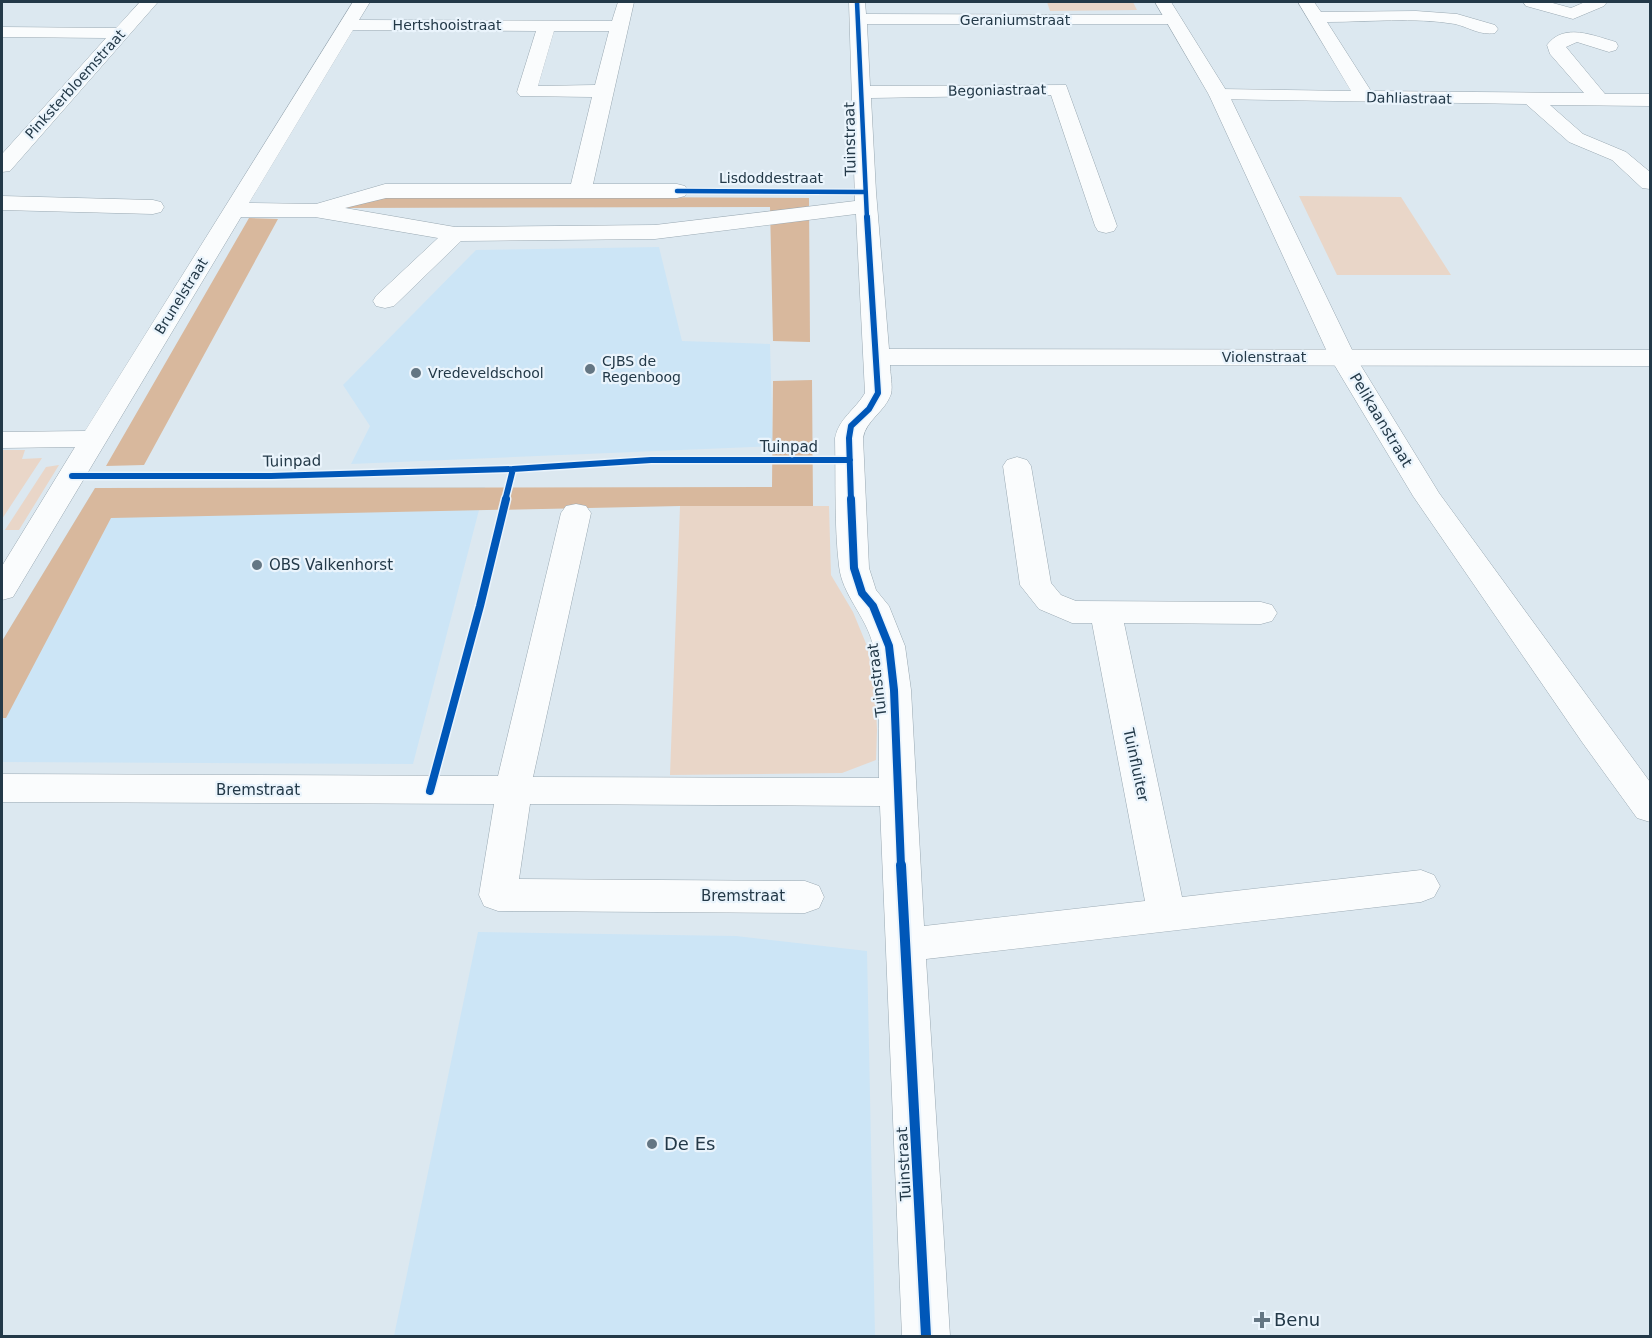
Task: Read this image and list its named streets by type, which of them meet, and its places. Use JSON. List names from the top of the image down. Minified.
{"streets":{"street":["Geraniumstraat","Hertshooistraat","Pinksterbloemstraat","Begoniastraat","Dahliastraat","Tuinstraat","Brunelstraat","Violenstraat","Pelikaanstraat","Tuinfluiter","Bremstraat"],"cycle path":["Lisdoddestraat","Tuinpad"]},"crossings":[["Geraniumstraat","Tuinstraat"],["Geraniumstraat","Pelikaanstraat"],["Hertshooistraat","Brunelstraat"],["Begoniastraat","Tuinstraat"],["Dahliastraat","Pelikaanstraat"],["Tuinstraat","Violenstraat"],["Tuinstraat","Bremstraat"],["Violenstraat","Pelikaanstraat"]],"places":{"other":["CJBS de Regenboog","Vredeveldschool","OBS Valkenhorst","De Es"],"health":["Benu"]}}
